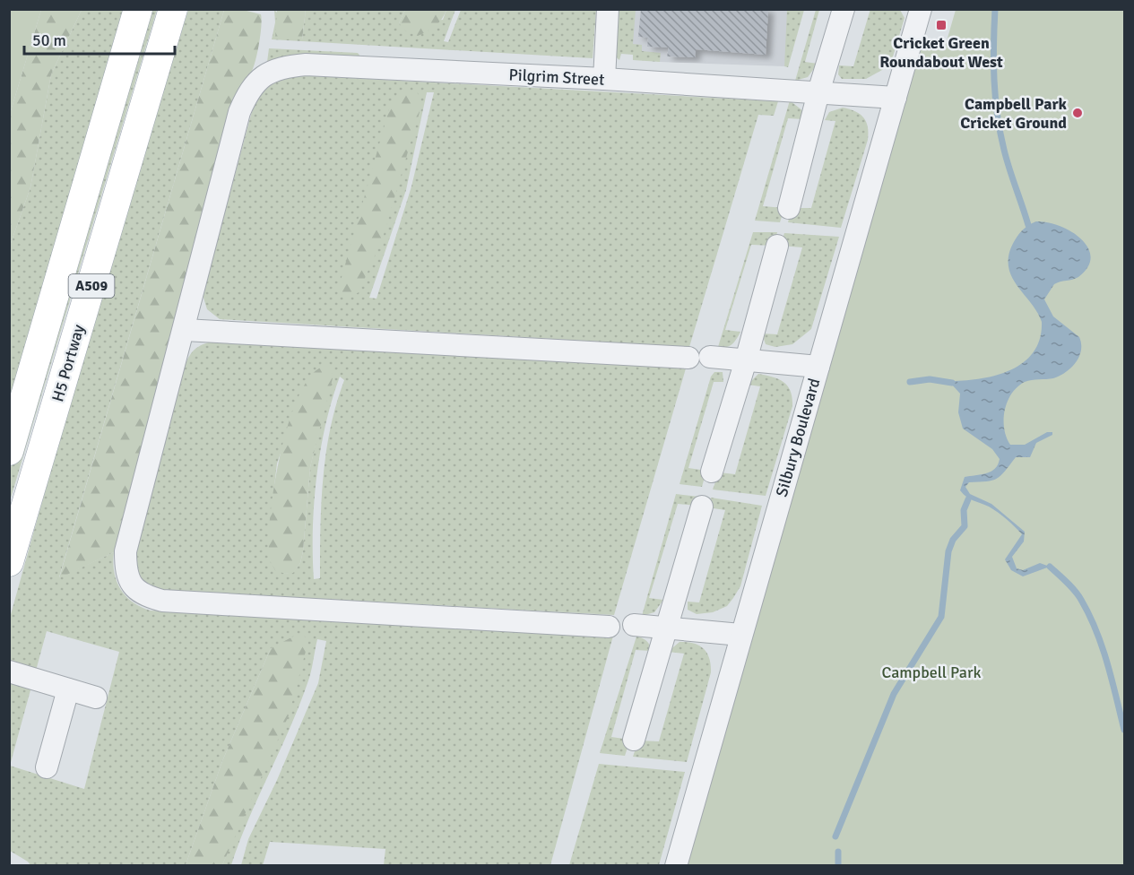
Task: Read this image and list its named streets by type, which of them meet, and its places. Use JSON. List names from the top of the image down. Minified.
{"streets":{"main road":["A509","H5 Portway"],"street":["Pilgrim Street","Silbury Boulevard"]},"crossings":[["Pilgrim Street","Silbury Boulevard"]],"parks":["Campbell Park"],"places":{"transit":["Cricket Green Roundabout West"],"other":["Campbell Park Cricket Ground"]},"scale_bar":"50 m"}
